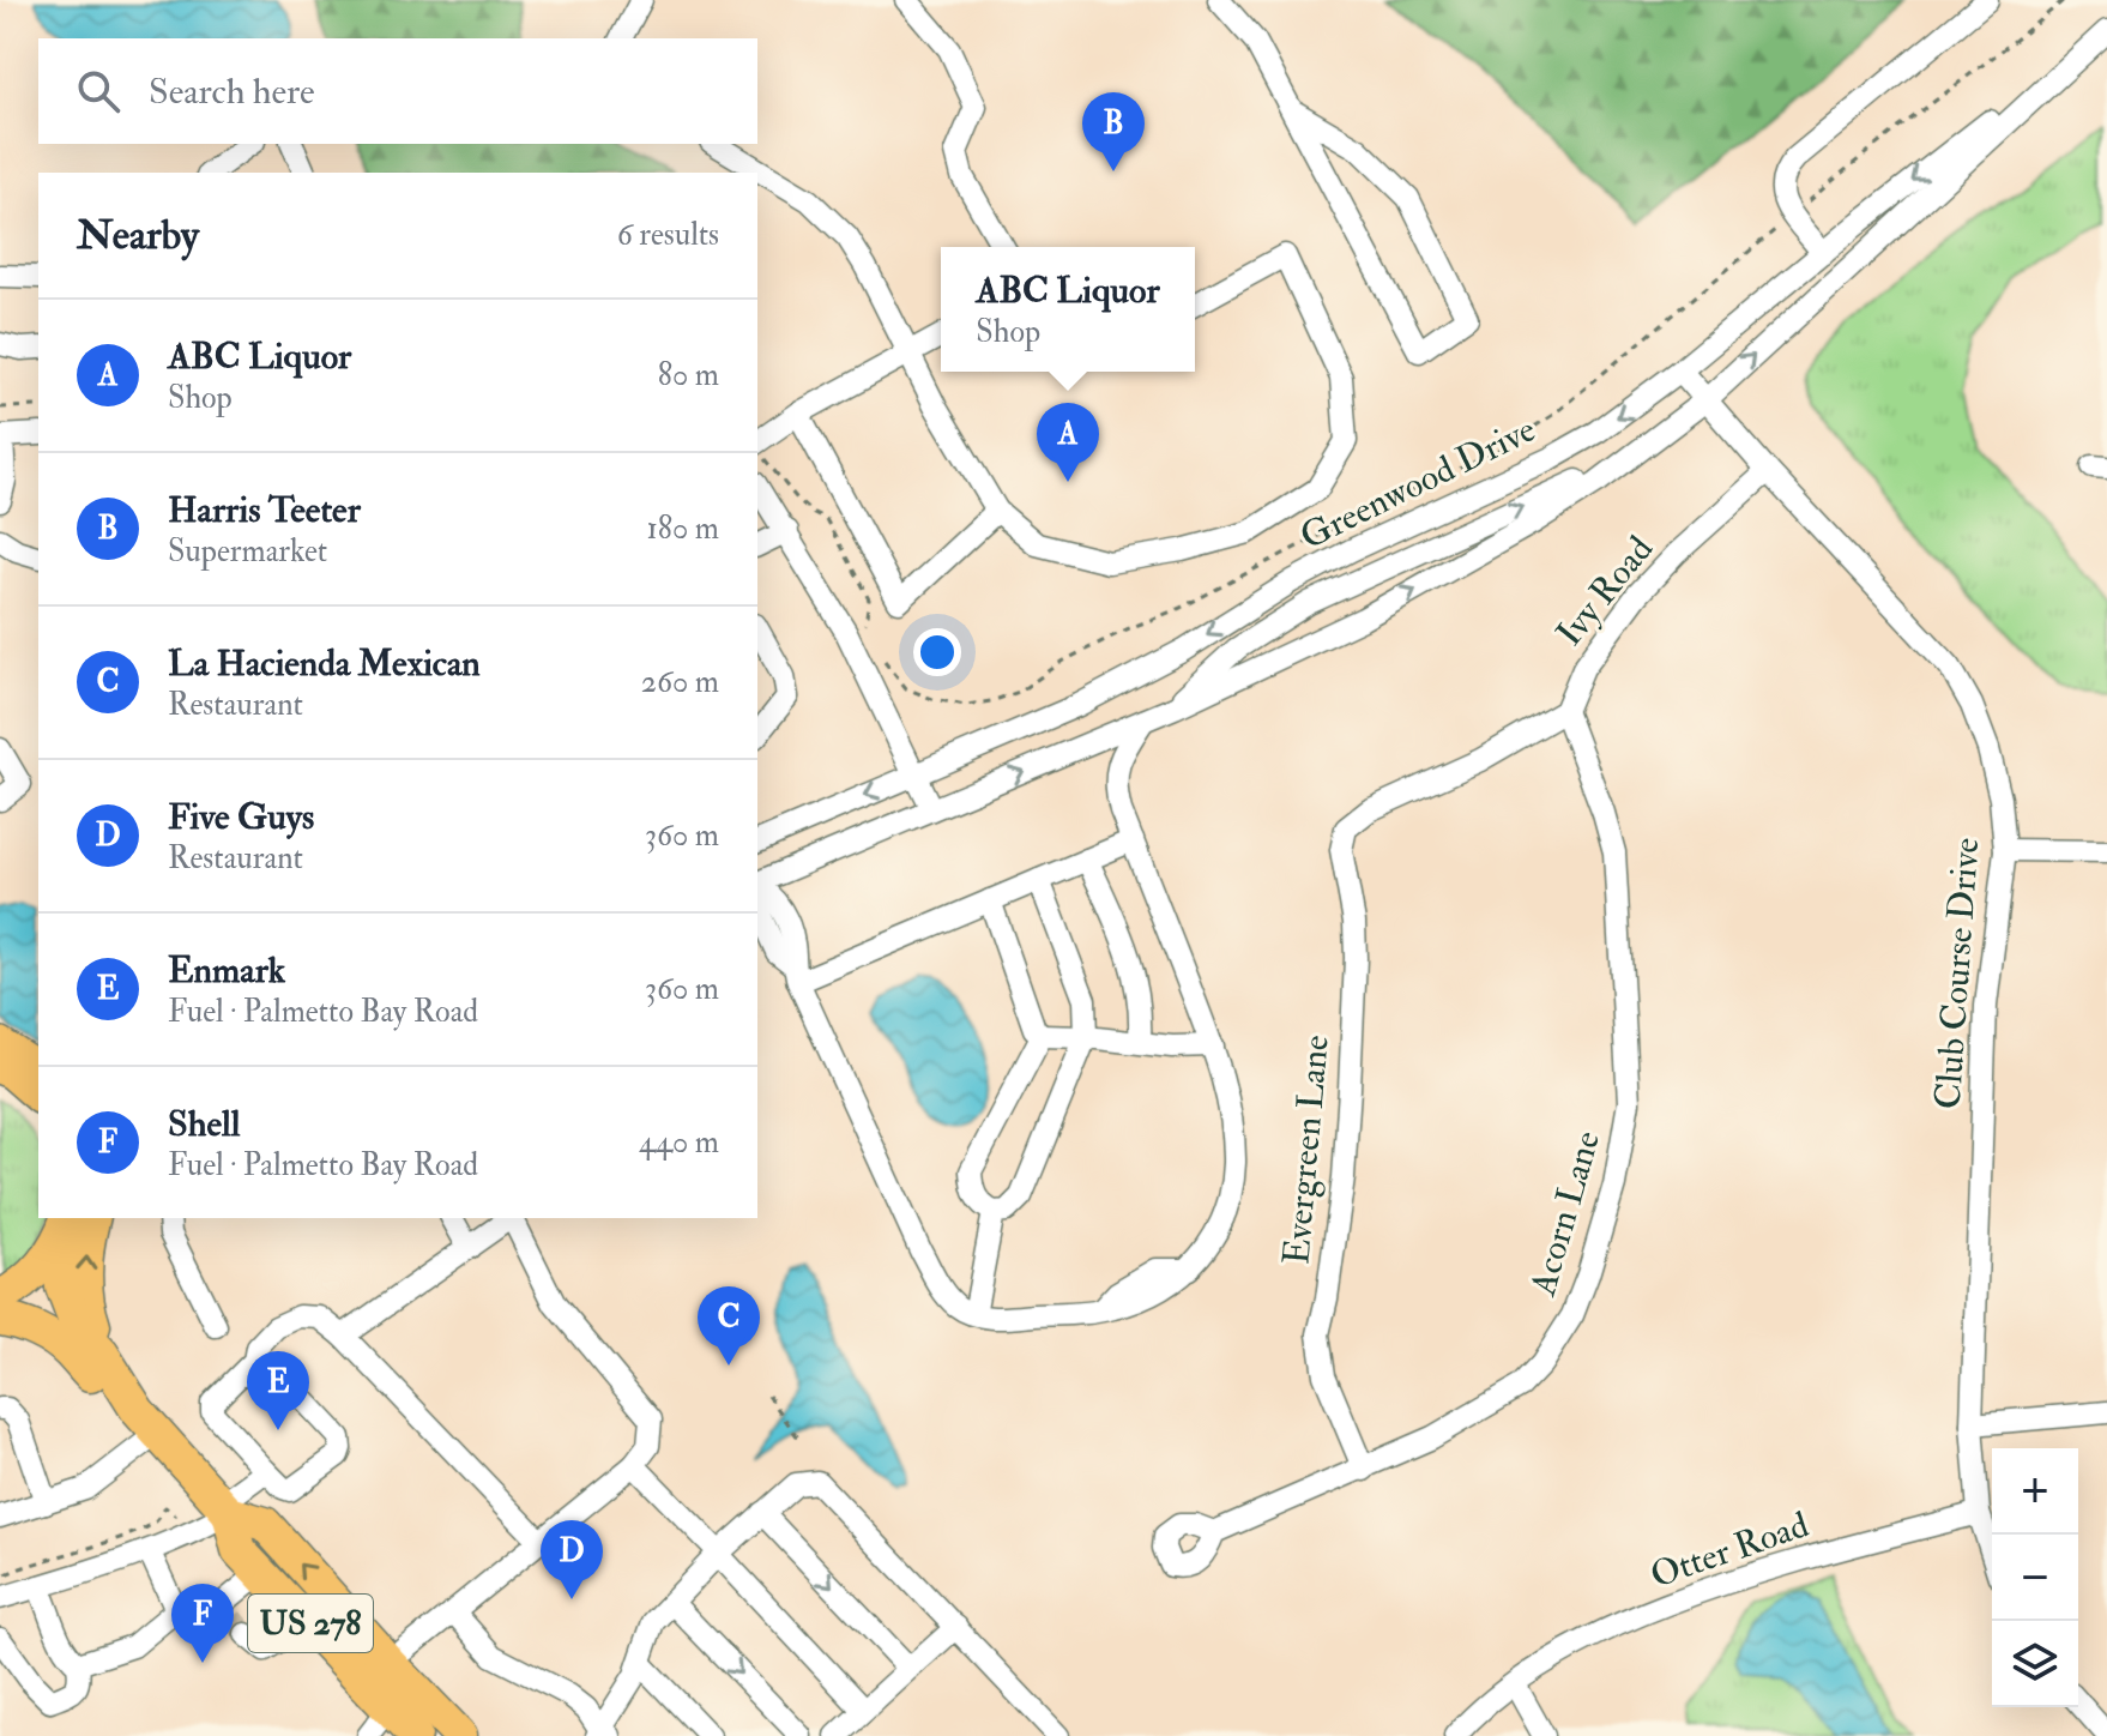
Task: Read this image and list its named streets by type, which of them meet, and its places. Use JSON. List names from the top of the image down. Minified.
{"streets":{"highway":["US 278"],"street":["Greenwood Drive","Ivy Road","Club Course Drive","Evergreen Lane","Acorn Lane","Otter Road"]},"crossings":[["Greenwood Drive","Club Course Drive"],["Ivy Road","Club Course Drive"],["Ivy Road","Evergreen Lane"],["Ivy Road","Acorn Lane"],["Club Course Drive","Otter Road"],["Evergreen Lane","Acorn Lane"]],"page":{"search":"Search here","pins":["B","A","C","E","D","F"],"heading":["Nearby","6 results"],"popup":["ABC Liquor","Shop"],"list":[{"mark":"A","name":"ABC Liquor","note":"Shop","value":"80 m"},{"mark":"B","name":"Harris Teeter","note":"Supermarket","value":"180 m"},{"mark":"C","name":"La Hacienda Mexican","note":"Restaurant","value":"260 m"},{"mark":"D","name":"Five Guys","note":"Restaurant","value":"360 m"},{"mark":"E","name":"Enmark","note":"Fuel · Palmetto Bay Road","value":"360 m"},{"mark":"F","name":"Shell","note":"Fuel · Palmetto Bay Road","value":"440 m"}],"map_buttons":["+","−"]}}
